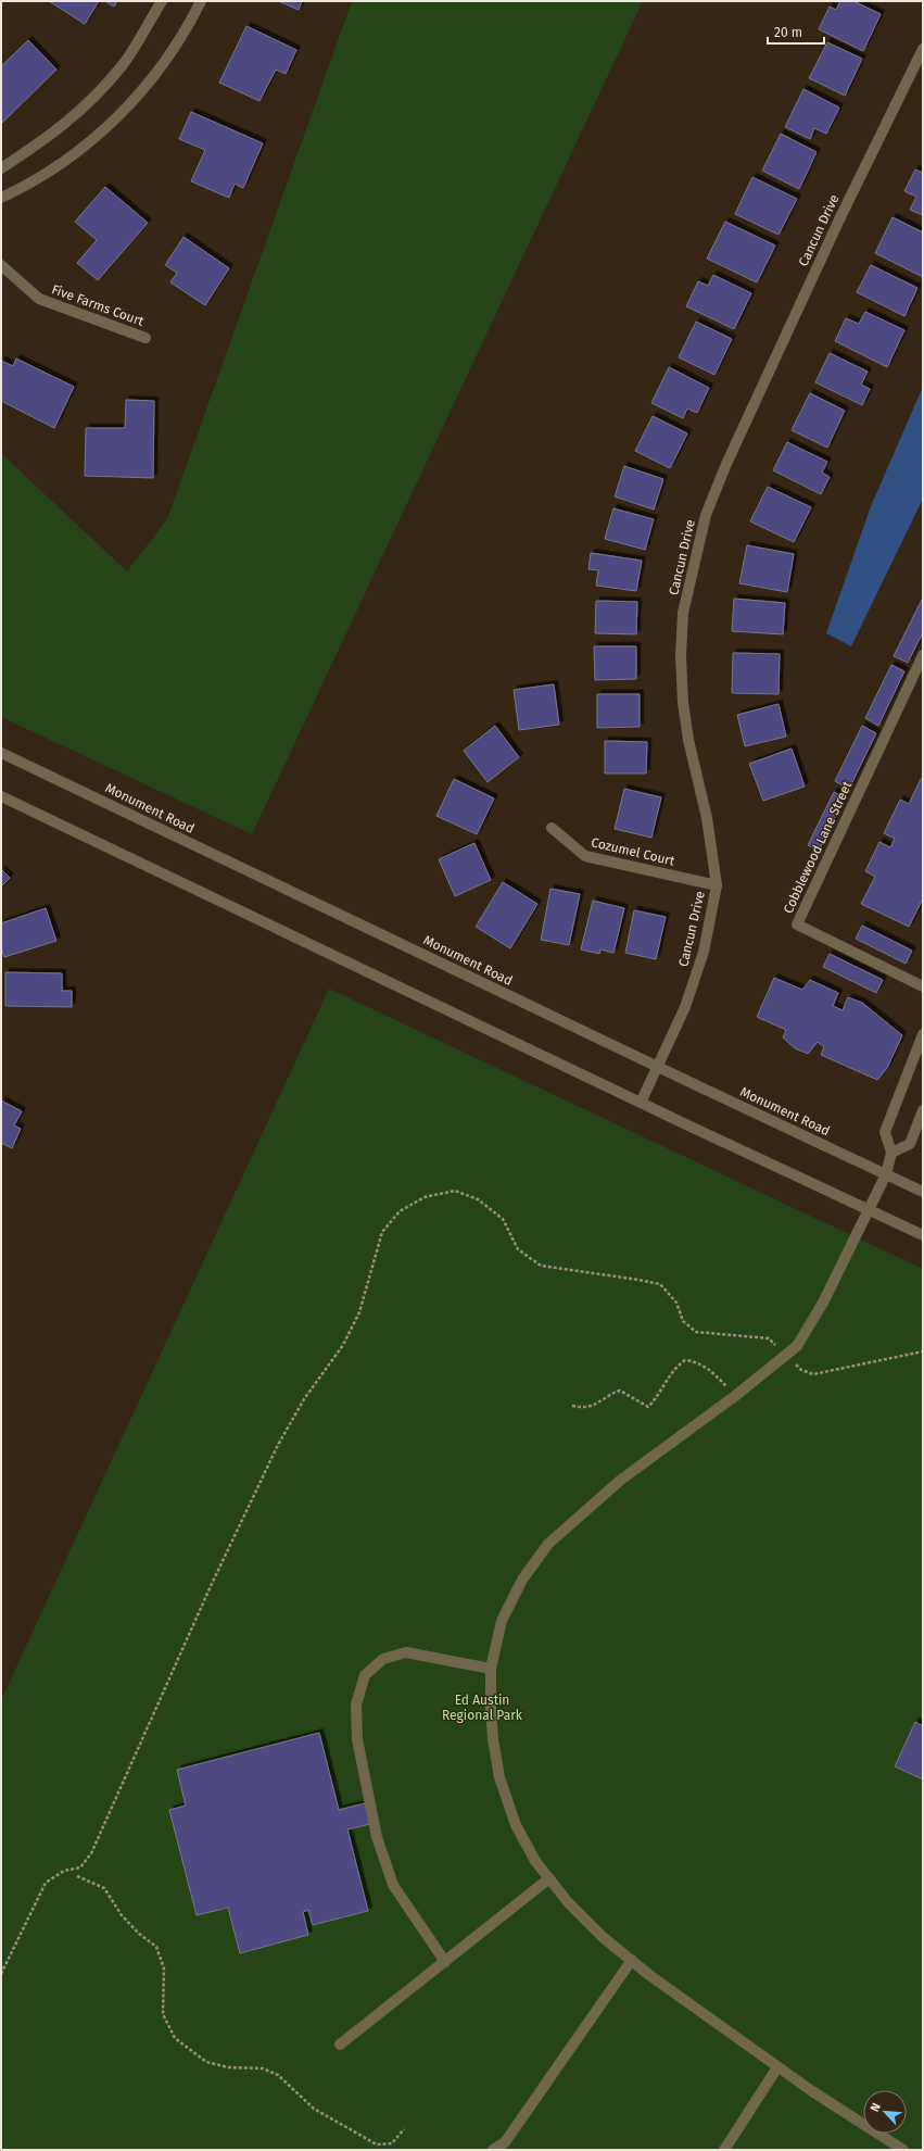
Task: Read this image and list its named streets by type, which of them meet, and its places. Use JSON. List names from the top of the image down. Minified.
{"streets":{"street":["Cancun Drive","Five Farms Court","Monument Road","Cobblewood Lane Street","Cozumel Court"]},"crossings":[["Cancun Drive","Monument Road"],["Cancun Drive","Cozumel Court"]],"parks":["Ed Austin Regional Park"],"scale_bar":"20 m","north":"top left"}
